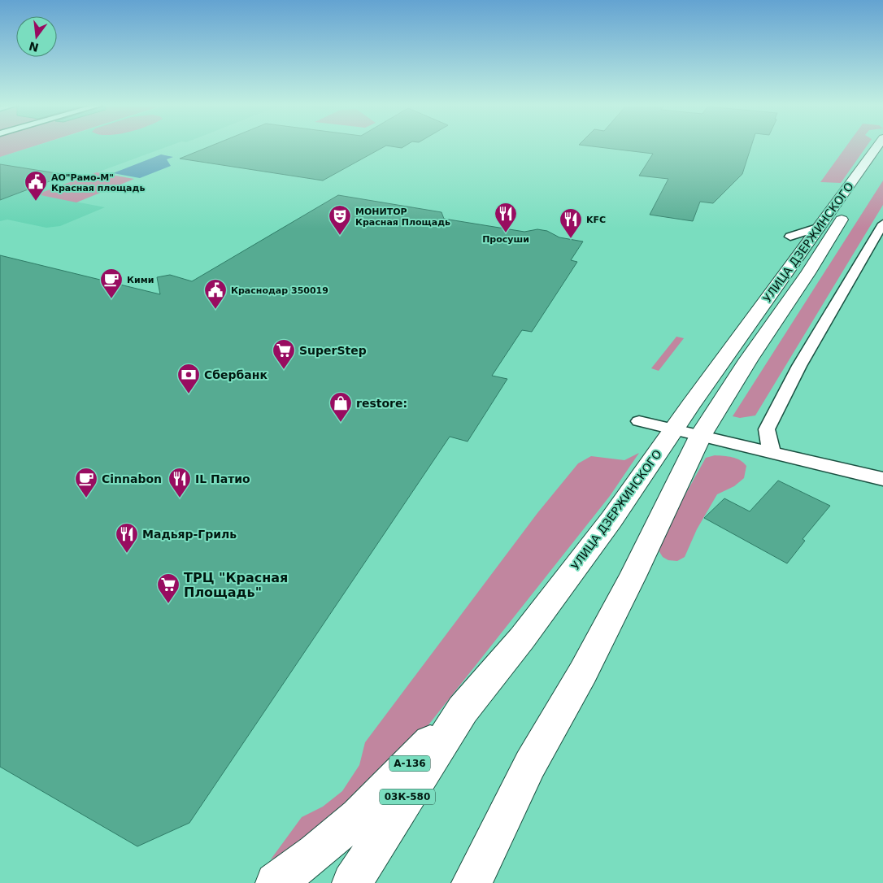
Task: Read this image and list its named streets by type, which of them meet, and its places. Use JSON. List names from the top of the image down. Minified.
{"streets":{"main road":["УЛИЦА ДЗЕРЖИНСКОГО","А-136","03К-580"]},"crossings":[["УЛИЦА ДЗЕРЖИНСКОГО","А-136"]],"places":{"public building":["АО\"Рамо-М\" Красная площадь","Краснодар 350019"],"restaurant":["Просуши","KFC","IL Патио","Мадьяр-Гриль"],"theatre":["МОНИТОР Красная Площадь"],"cafe":["Кими","Cinnabon"],"supermarket":["SuperStep","ТРЦ \"Красная Площадь\""],"bank":["Сбербанк"],"shop":["restore:"]},"north":"bottom"}
